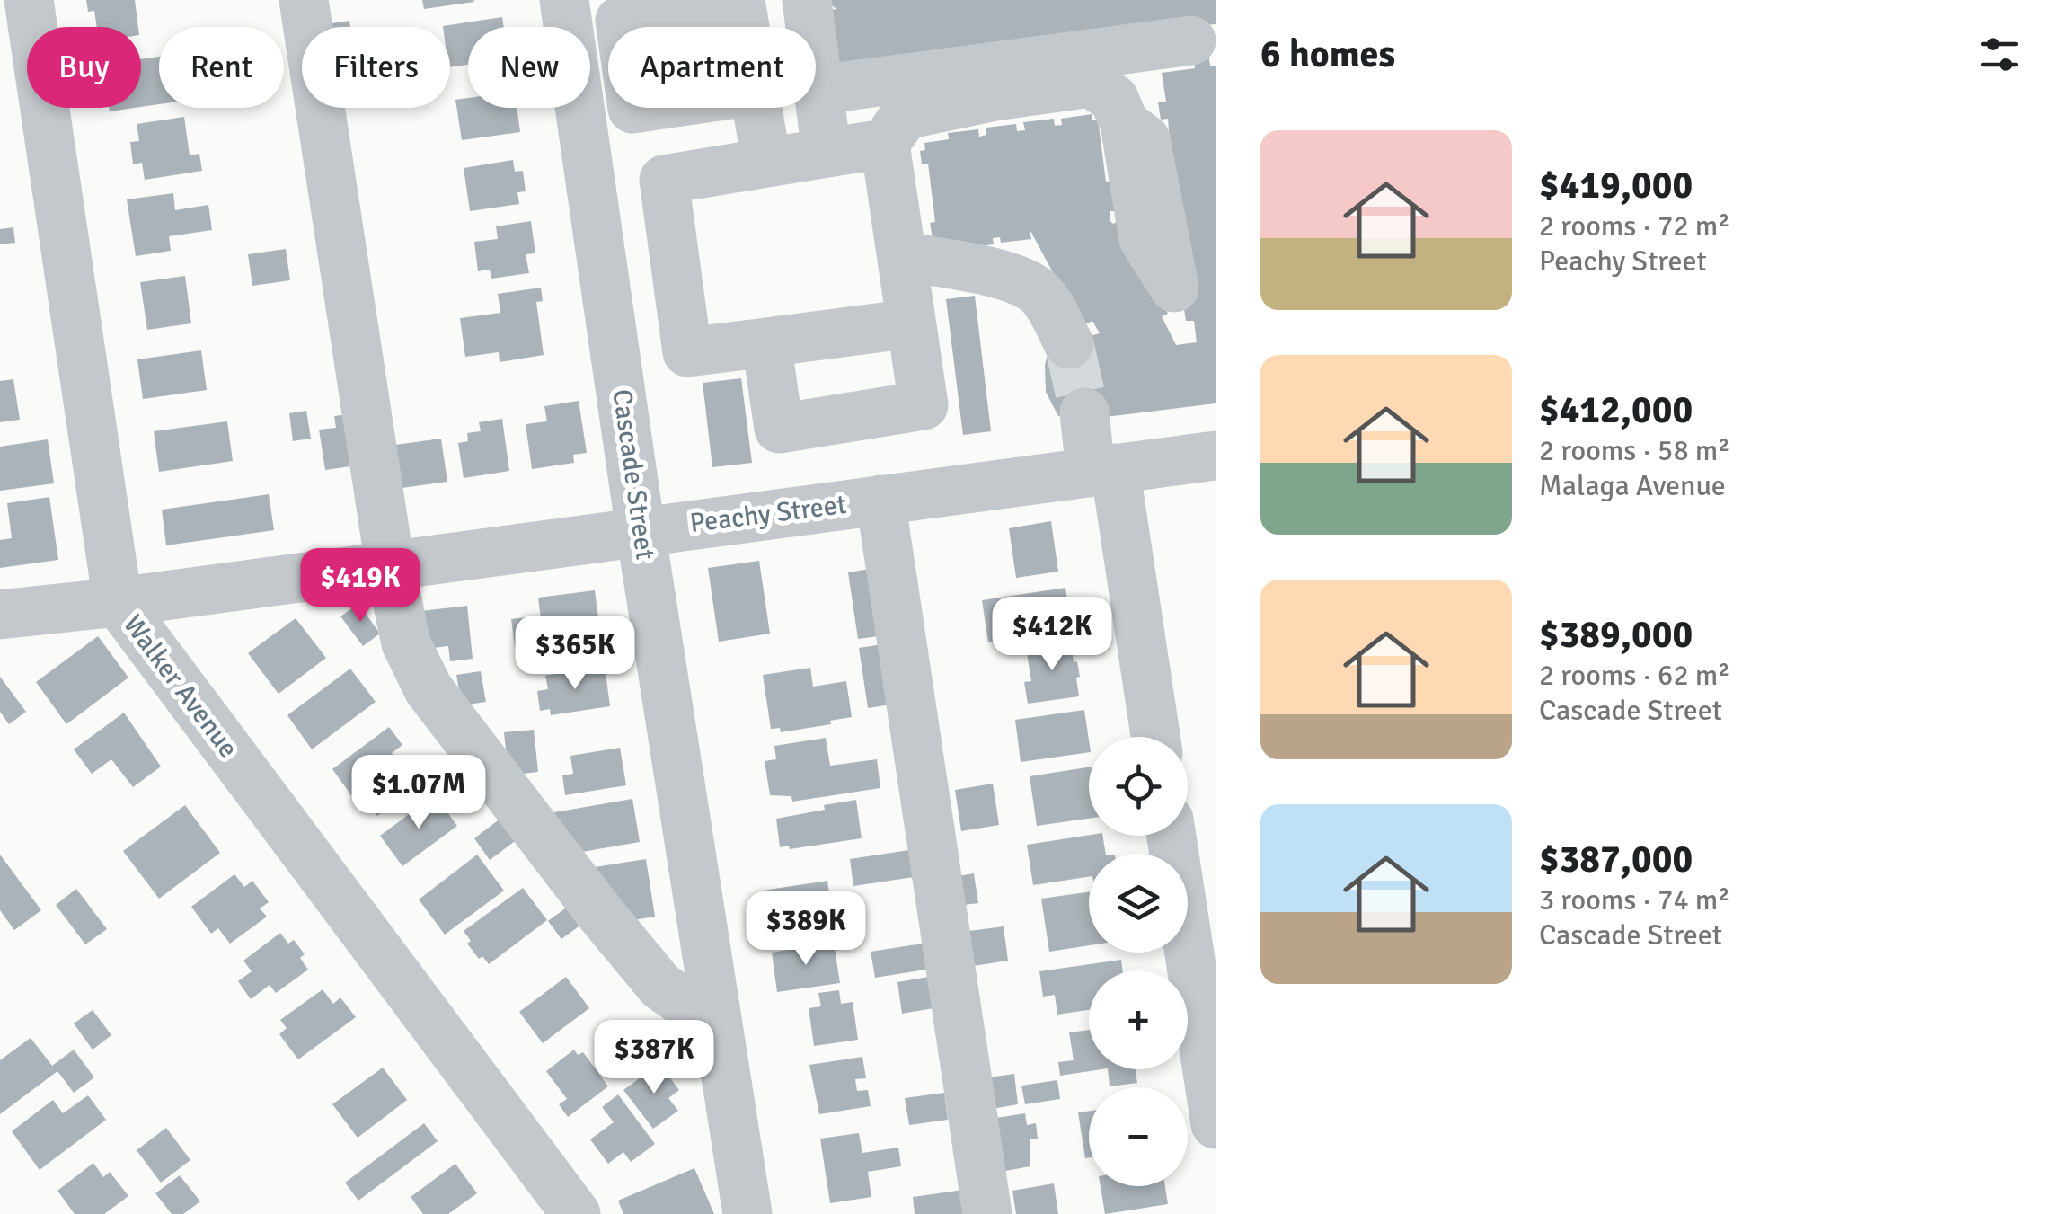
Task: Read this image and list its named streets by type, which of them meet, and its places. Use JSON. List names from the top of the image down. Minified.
{"streets":{"street":["Cascade Street","Peachy Street","Walker Avenue"]},"crossings":[["Cascade Street","Peachy Street"],["Peachy Street","Walker Avenue"]],"page":{"heading":"6 homes","chip":["Buy","Rent","Filters","New","Apartment"],"list":[{"name":"$419,000","note":"2 rooms · 72 m² · Peachy Street"},{"name":"$412,000","note":"2 rooms · 58 m² · Malaga Avenue"},{"name":"$389,000","note":"2 rooms · 62 m² · Cascade Street"},{"name":"$387,000","note":"3 rooms · 74 m² · Cascade Street"}],"price":["$419K","$412K","$365K","$1.07M","$389K","$387K"],"map_buttons":["+","−"]}}
